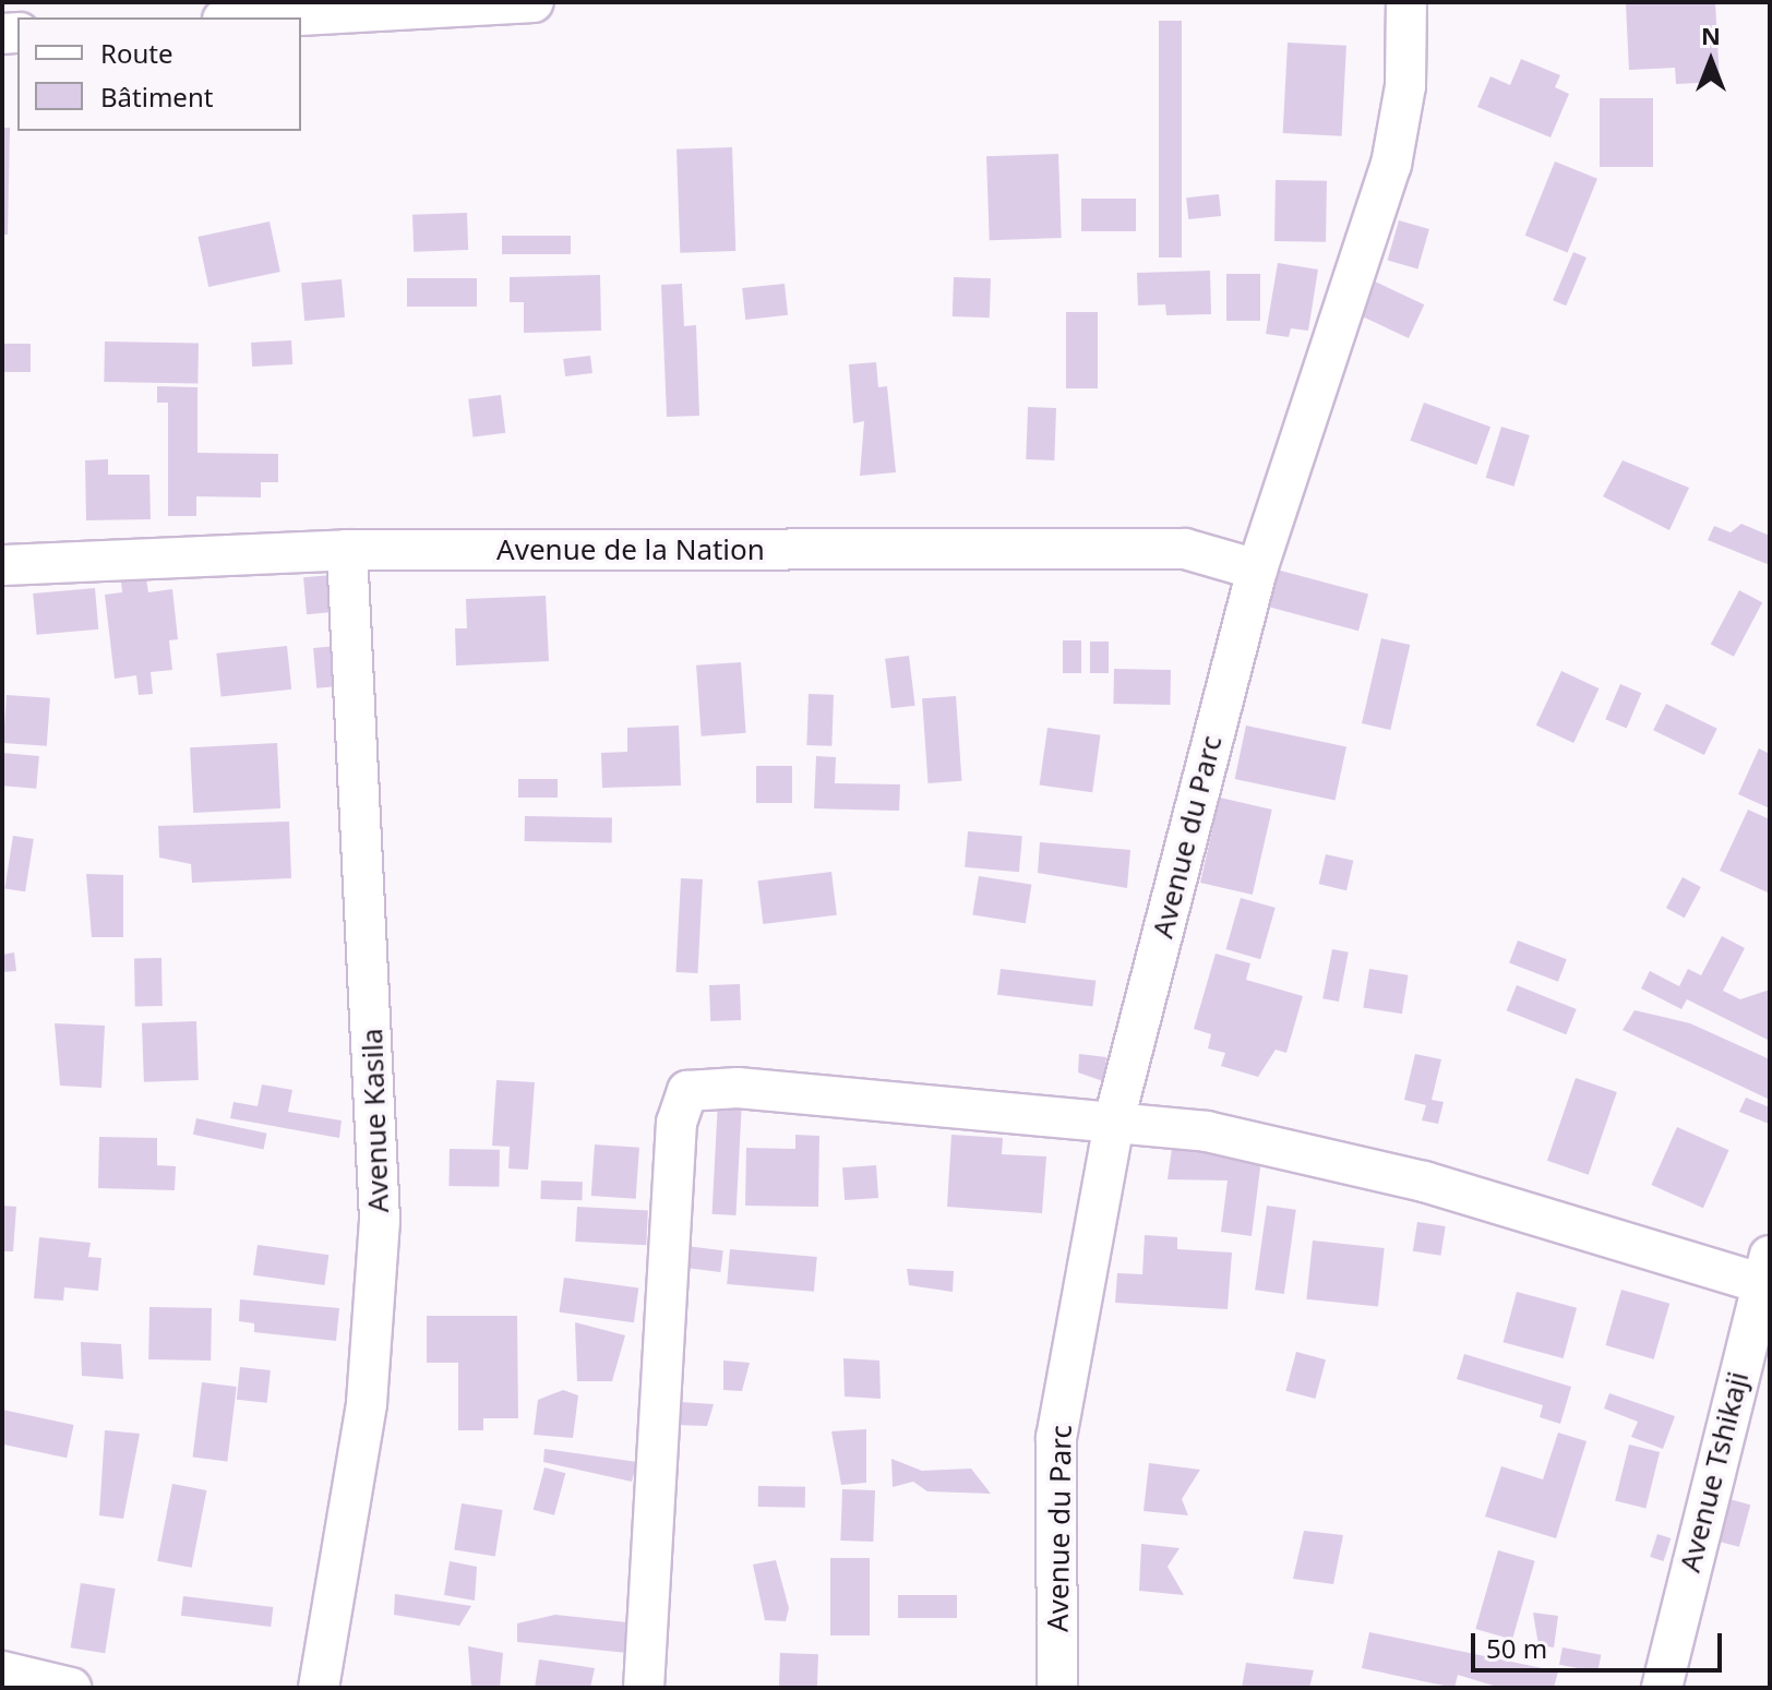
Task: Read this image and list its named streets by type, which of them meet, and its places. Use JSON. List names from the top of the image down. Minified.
{"streets":{"street":["Avenue de la Nation","Avenue du Parc","Avenue Kasila","Avenue Tshikaji"]},"crossings":[["Avenue de la Nation","Avenue du Parc"],["Avenue de la Nation","Avenue Kasila"]],"legend":["Route","Bâtiment"],"scale_bar":"50 m","north":"top"}
